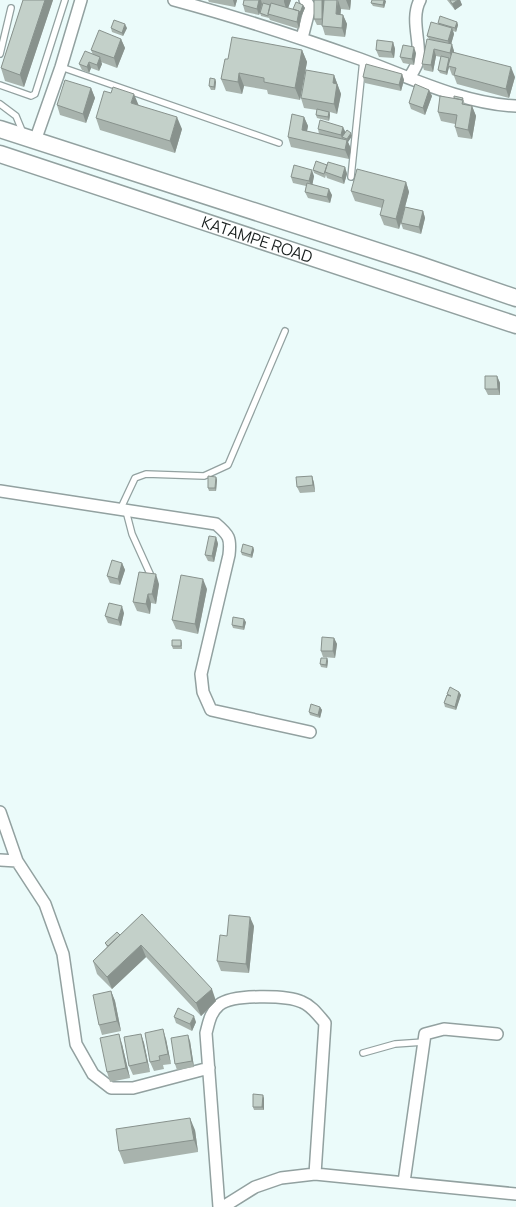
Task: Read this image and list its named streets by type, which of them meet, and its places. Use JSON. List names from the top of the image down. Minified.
{"streets":{"main road":["KATAMPE ROAD"]}}
